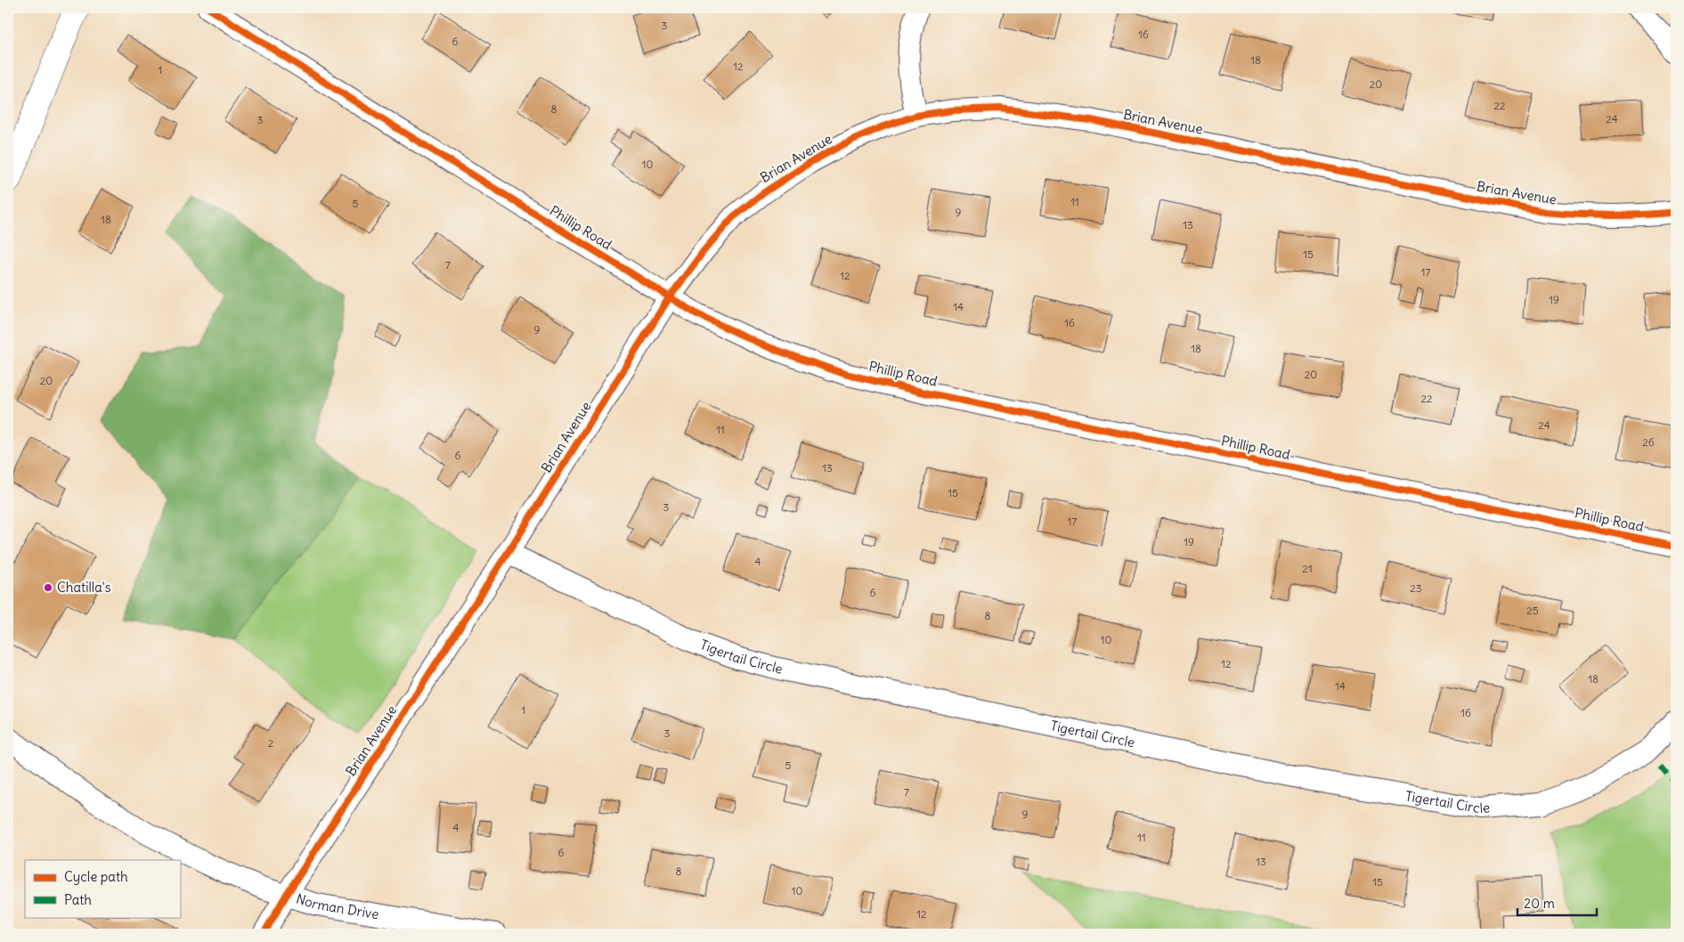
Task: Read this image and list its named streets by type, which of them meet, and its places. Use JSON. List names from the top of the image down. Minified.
{"streets":{"street":["Brian Avenue","Phillip Road","Tigertail Circle","Norman Drive"]},"crossings":[["Brian Avenue","Phillip Road"],["Brian Avenue","Tigertail Circle"],["Brian Avenue","Norman Drive"]],"places":["Chatilla's"],"house_numbers":["3","16","6","18","12","1","20","22","8","24","3","10","11","5","9","18","13","15","7","17","12","19","14","16","9","18","20","20","22","24","11","26","6","13","15","3","17","19","4","21","23","6","25","8","10","12","18","14","1","16","3","2","5","7","9","4","11","6","13","8","15","10","12"],"legend":["Cycle path","Path"],"scale_bar":"20 m"}
